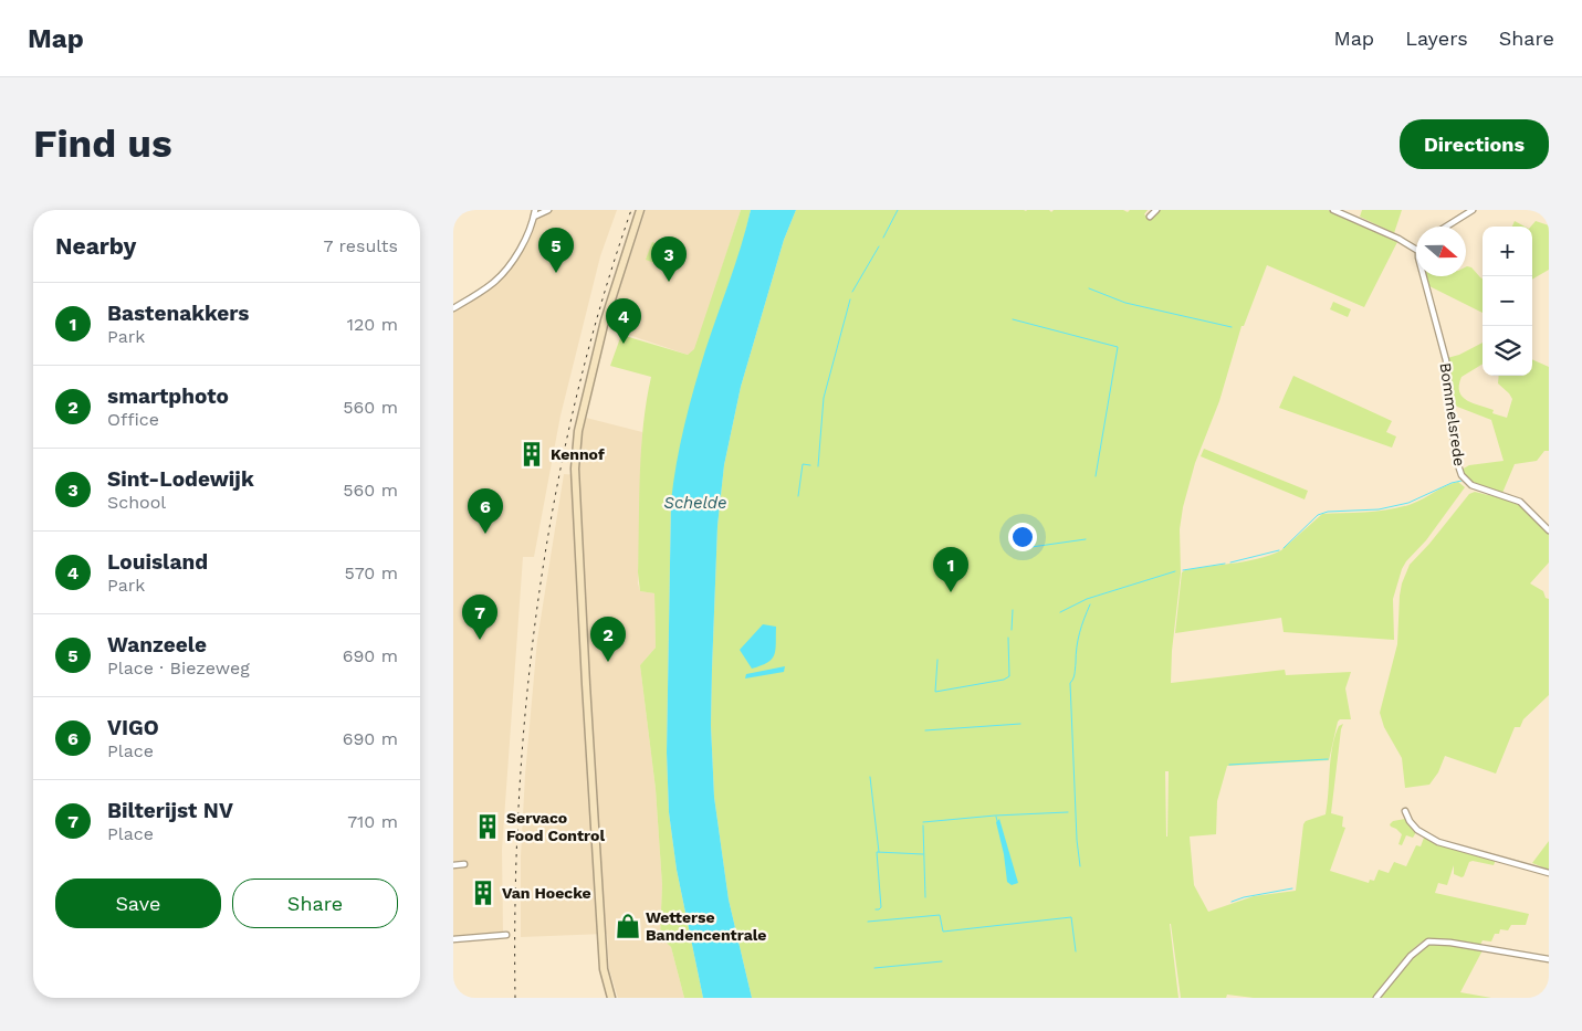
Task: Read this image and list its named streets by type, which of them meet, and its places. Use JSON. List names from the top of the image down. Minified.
{"streets":{"street":["Bommelsrede"]},"water":["Schelde"],"places":{"building":["Kennof","Servaco Food Control","Van Hoecke"],"shop":["Wetterse Bandencentrale"]},"north":"right","page":{"header":"Map","nav":["Map","Layers","Share"],"buttons":["Directions",["Save","Share"]],"title":"Find us","heading":["Nearby","7 results"],"map_buttons":["+","−"],"pins":["5","3","4","6","1","7","2"],"list":[{"mark":"1","name":"Bastenakkers","note":"Park","value":"120 m"},{"mark":"2","name":"smartphoto","note":"Office","value":"560 m"},{"mark":"3","name":"Sint-Lodewijk","note":"School","value":"560 m"},{"mark":"4","name":"Louisland","note":"Park","value":"570 m"},{"mark":"5","name":"Wanzeele","note":"Place · Biezeweg","value":"690 m"},{"mark":"6","name":"VIGO","note":"Place","value":"690 m"},{"mark":"7","name":"Bilterijst NV","note":"Place","value":"710 m"}]}}
